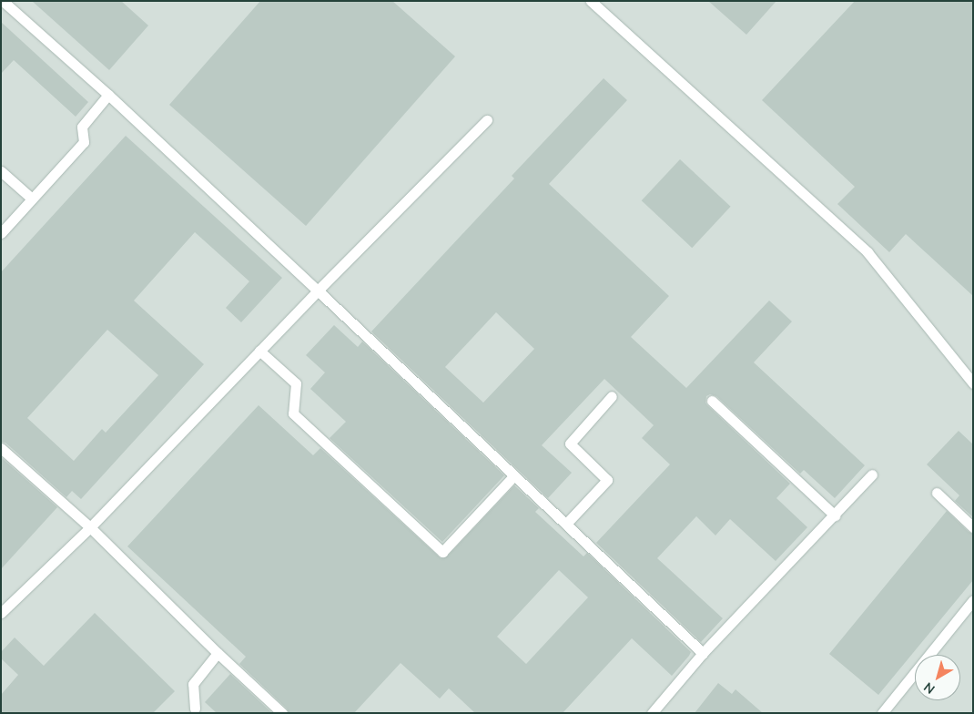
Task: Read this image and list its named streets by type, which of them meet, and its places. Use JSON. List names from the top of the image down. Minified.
{"north":"bottom left"}
